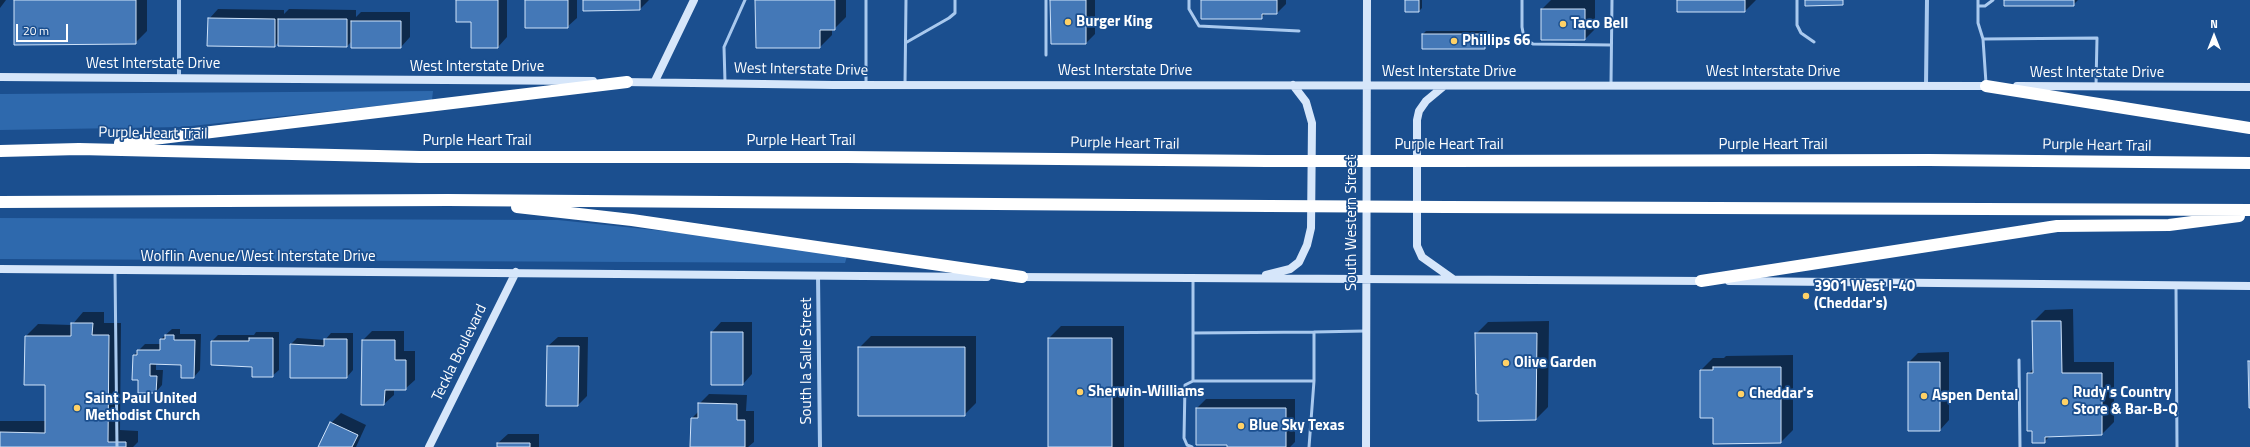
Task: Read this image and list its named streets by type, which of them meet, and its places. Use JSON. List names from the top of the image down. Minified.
{"streets":{"highway":["Purple Heart Trail"],"main road":["West Interstate Drive","South Western Street","Wolflin Avenue/West Interstate Drive","Teckla Boulevard"],"street":["South la Salle Street"]},"crossings":[["West Interstate Drive","South Western Street"],["Wolflin Avenue/West Interstate Drive","Teckla Boulevard"]],"places":["Burger King","Taco Bell","Phillips 66","3901 West I-40 (Cheddar's)","Olive Garden","Sherwin-Williams","Cheddar's","Aspen Dental","Rudy's Country Store & Bar-B-Q","Saint Paul United Methodist Church","Blue Sky Texas"],"scale_bar":"20 m","north":"top"}
